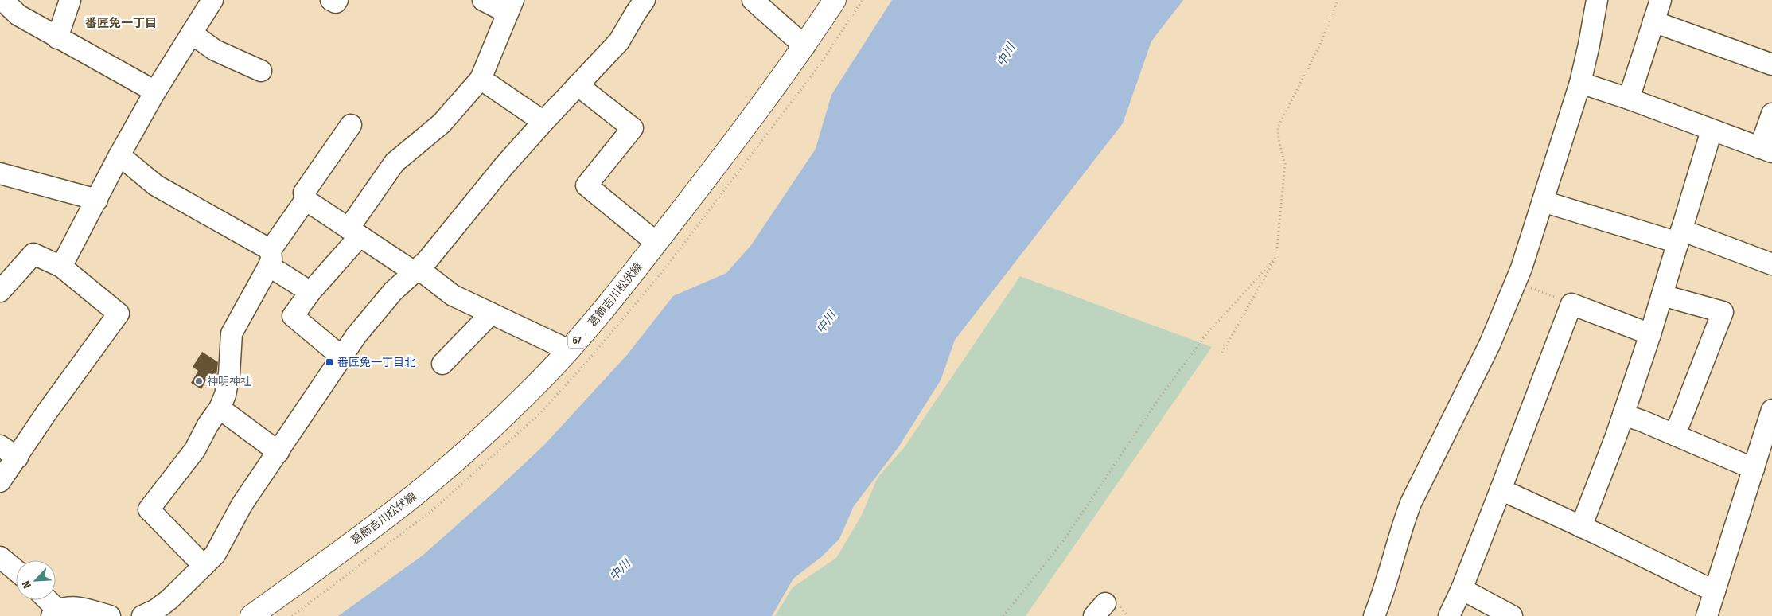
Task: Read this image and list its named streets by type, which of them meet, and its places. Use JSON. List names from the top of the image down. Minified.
{"streets":{"main road":["葛飾吉川松伏線","67"]},"districts":["番匠免一丁目"],"water":["中川"],"places":{"transit":["番匠免一丁目北"],"other":["神明神社"]},"north":"bottom left"}
